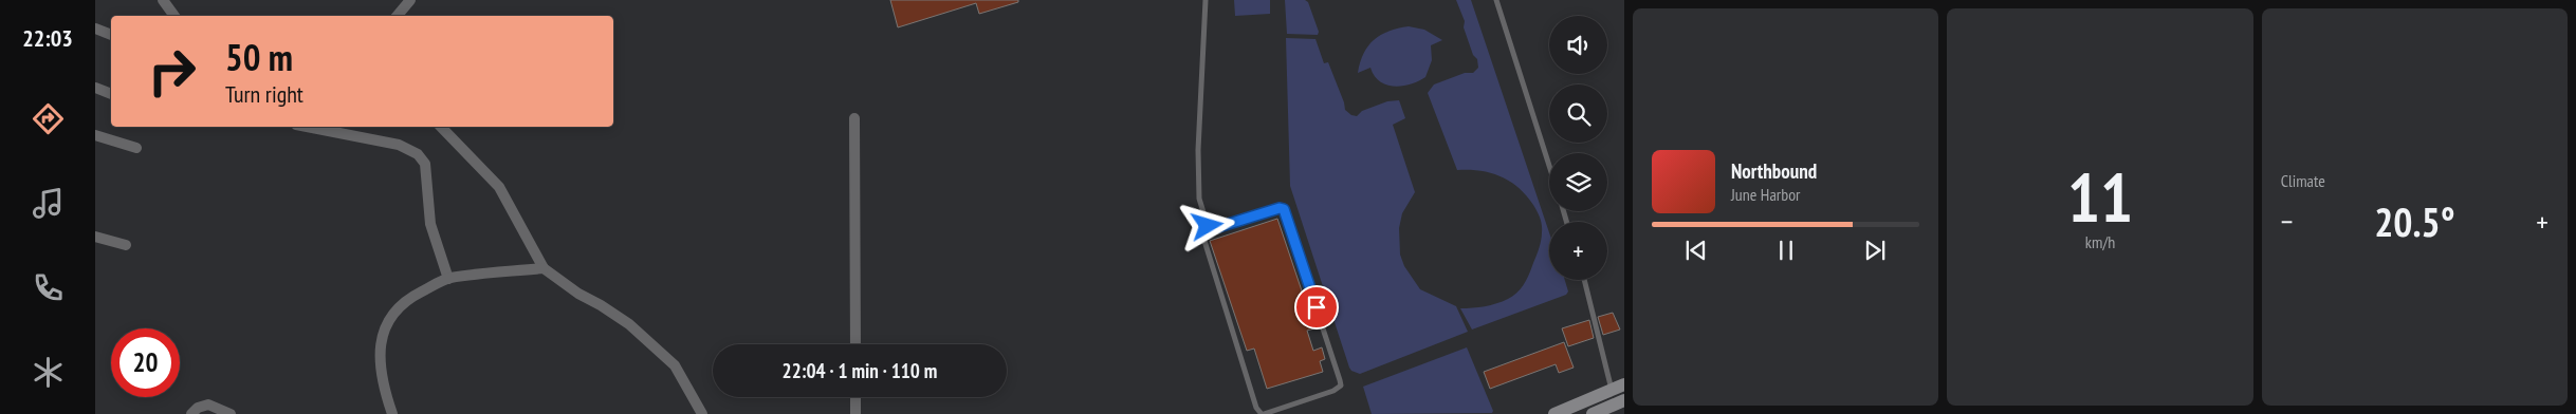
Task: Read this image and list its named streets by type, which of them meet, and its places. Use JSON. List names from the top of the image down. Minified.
{"page":{"tabs":"22:03","tile":[["11","km/h"],"Climate"],"map_buttons":"+","turn":["50 m","Turn right"],"song":["Northbound","June Harbor"],"heat":["−","20.5°","+"],"limit":"20","trip":"22:04 · 1 min · 110 m"}}
